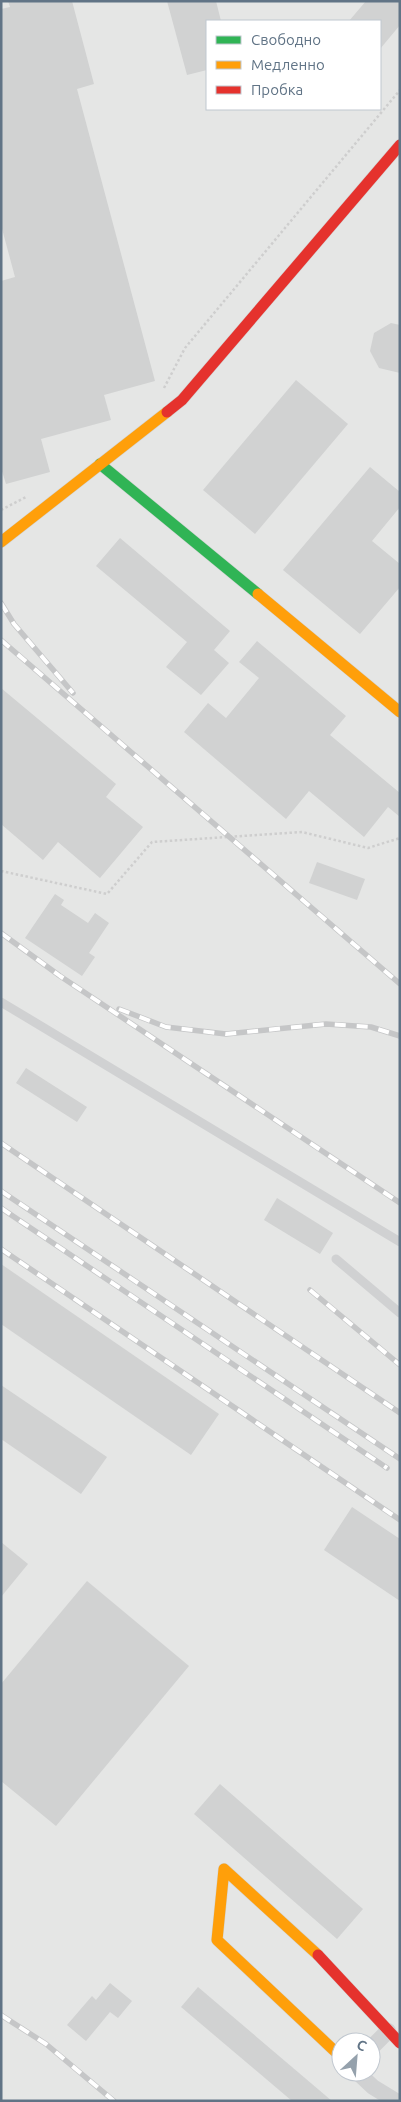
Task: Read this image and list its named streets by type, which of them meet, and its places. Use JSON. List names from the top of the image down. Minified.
{"legend":["Свободно","Медленно","Пробка"],"north":"top right"}
